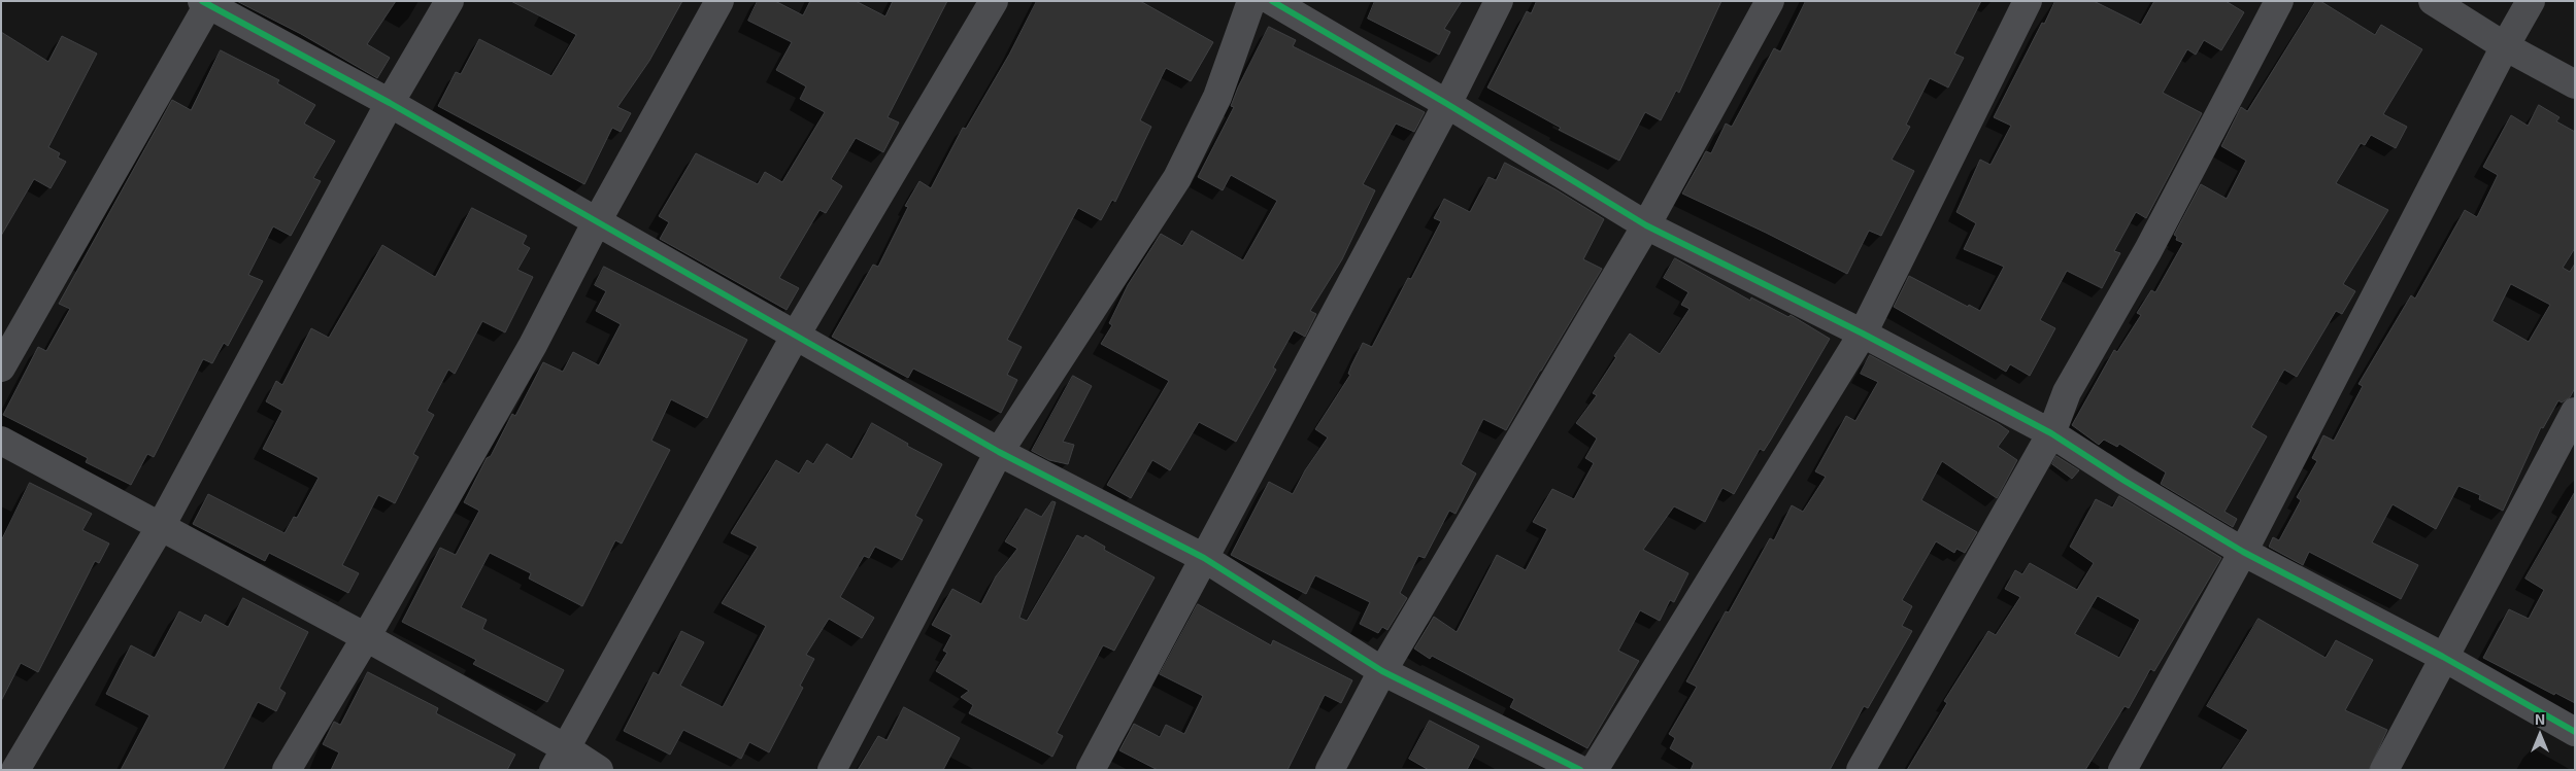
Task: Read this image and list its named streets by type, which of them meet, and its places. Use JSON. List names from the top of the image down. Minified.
{"north":"top"}
